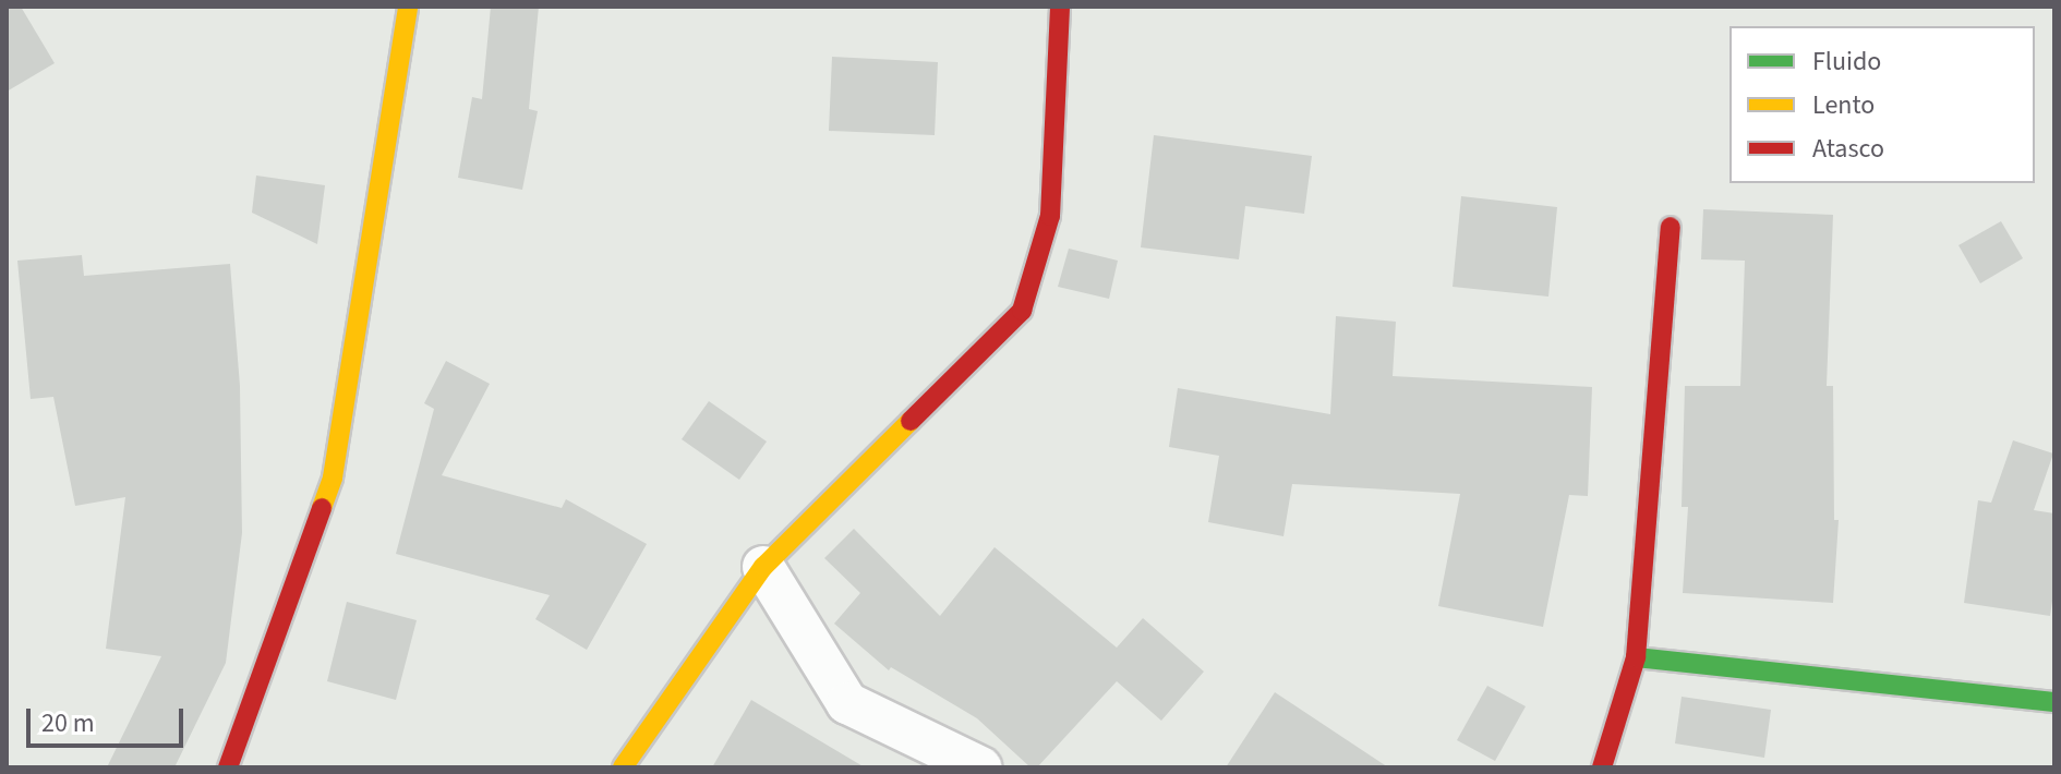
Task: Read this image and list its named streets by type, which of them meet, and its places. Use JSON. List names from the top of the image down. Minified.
{"legend":["Fluido","Lento","Atasco"],"scale_bar":"20 m"}
